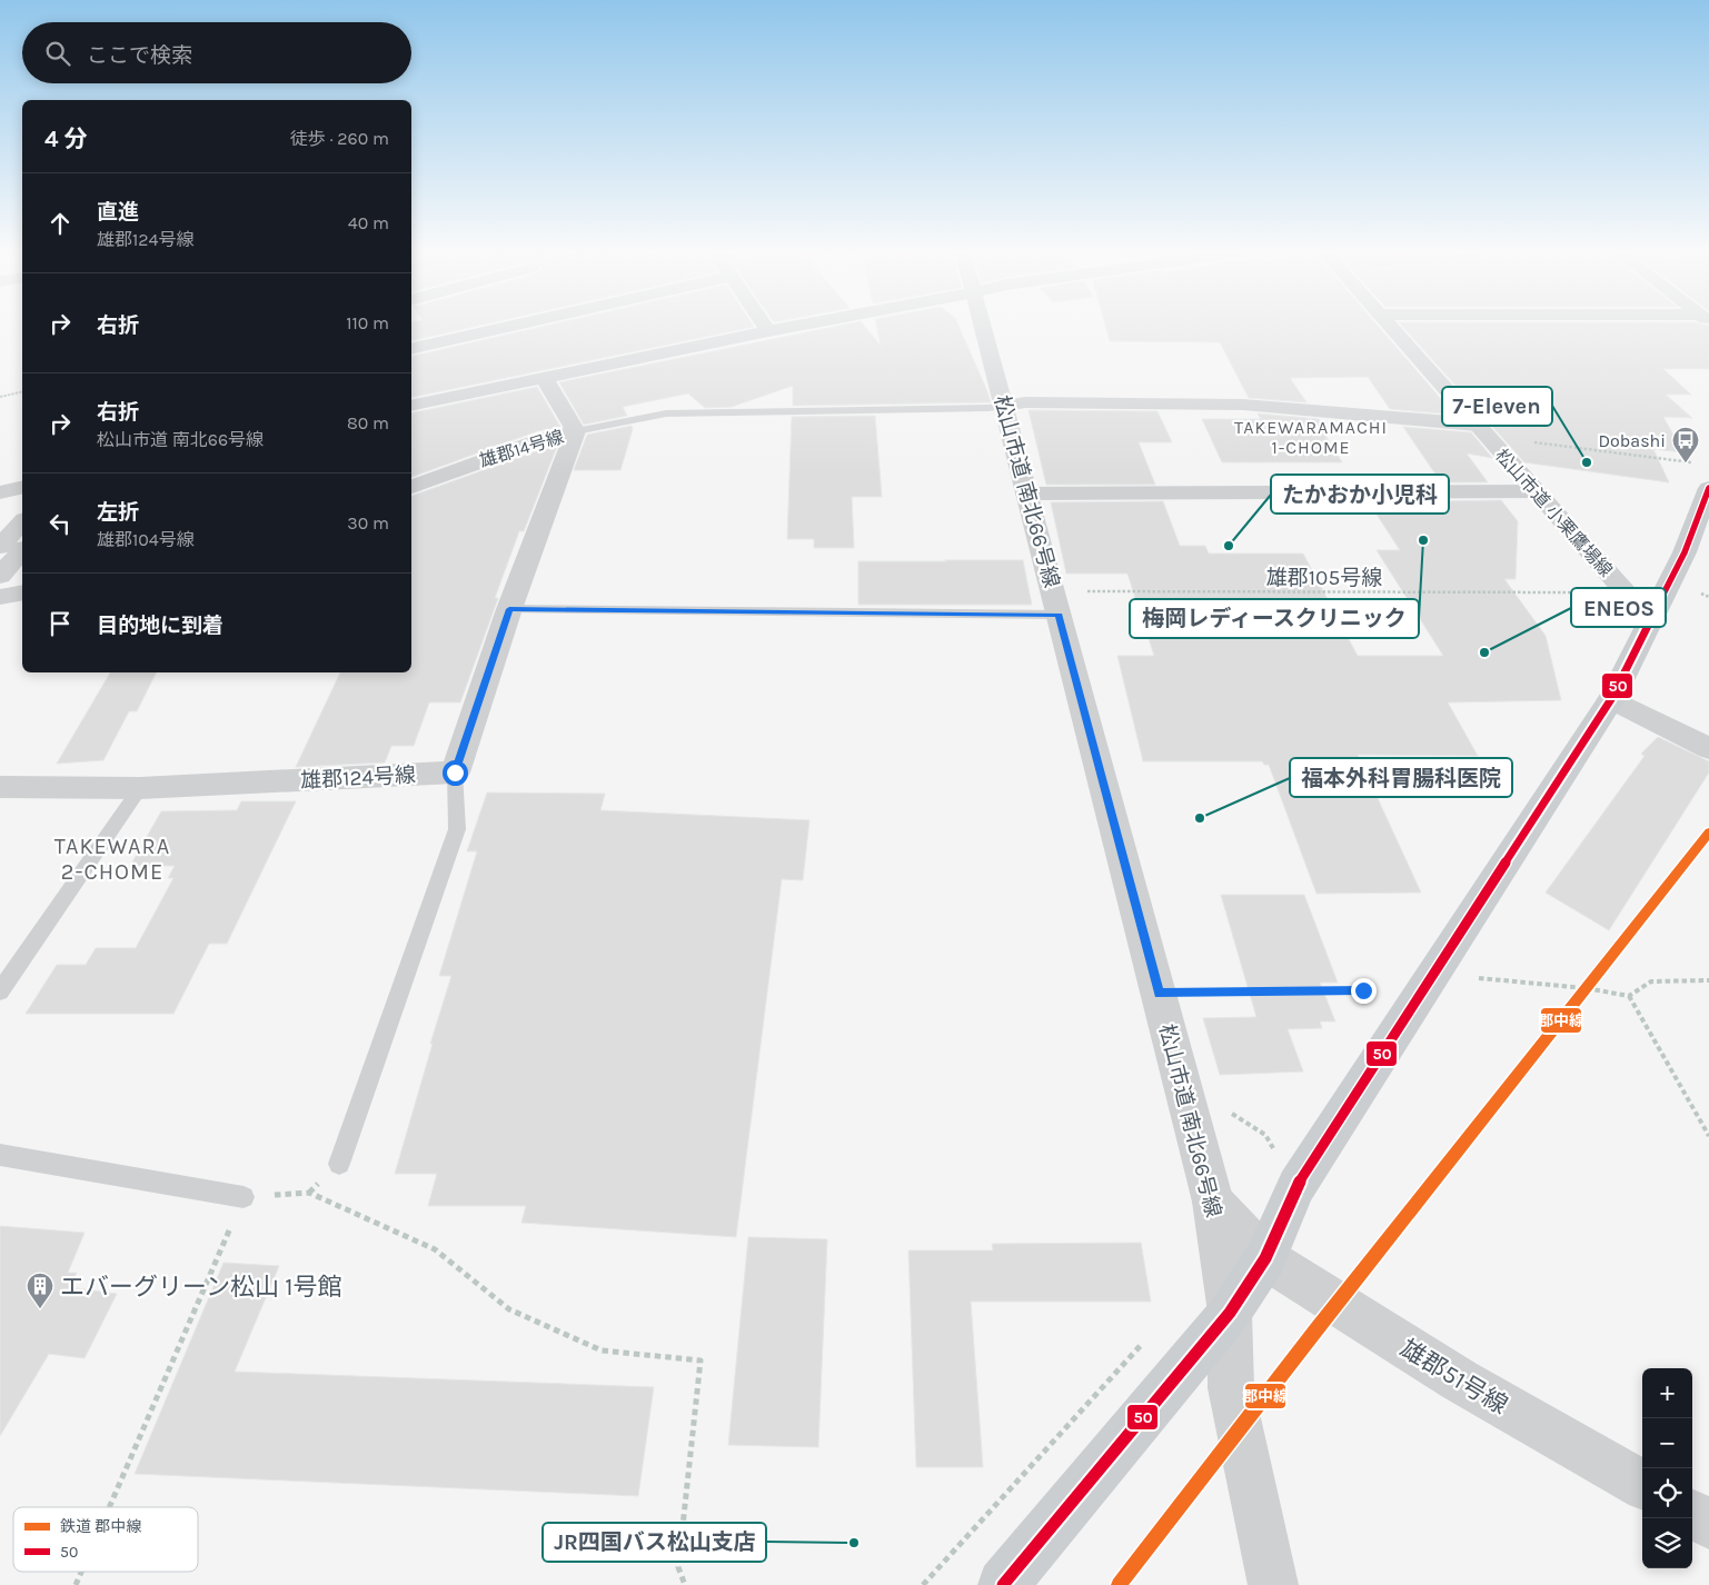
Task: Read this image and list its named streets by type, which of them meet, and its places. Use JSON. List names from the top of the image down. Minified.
{"streets":{"street":["雄郡14号線","松山市道 南北66号線","松山市道 小栗鷹場線","雄郡124号線","雄郡51号線"],"path":["雄郡105号線"]},"crossings":[["松山市道 南北66号線","雄郡105号線"],["松山市道 南北66号線","雄郡51号線"]],"districts":["TAKEWARAMACHI 1-CHOME","TAKEWARA 2-CHOME"],"places":{"other":["7-Eleven","梅岡レディースクリニック","たかおか小児科","ENEOS","福本外科胃腸科医院","JR四国バス松山支店"],"bus stop":["Dobashi"],"building":["エバーグリーン松山 1号館"]},"lines":["transit line 50","rail line 郡中線"],"legend":["鉄道 郡中線","50"],"page":{"search":"ここで検索","heading":["4 分","徒歩 · 260 m"],"list":[["直進","雄郡124号線","40 m"],["右折","110 m"],["右折","松山市道 南北66号線","80 m"],["左折","雄郡104号線","30 m"],"目的地に到着"],"map_buttons":["+","−"]}}
